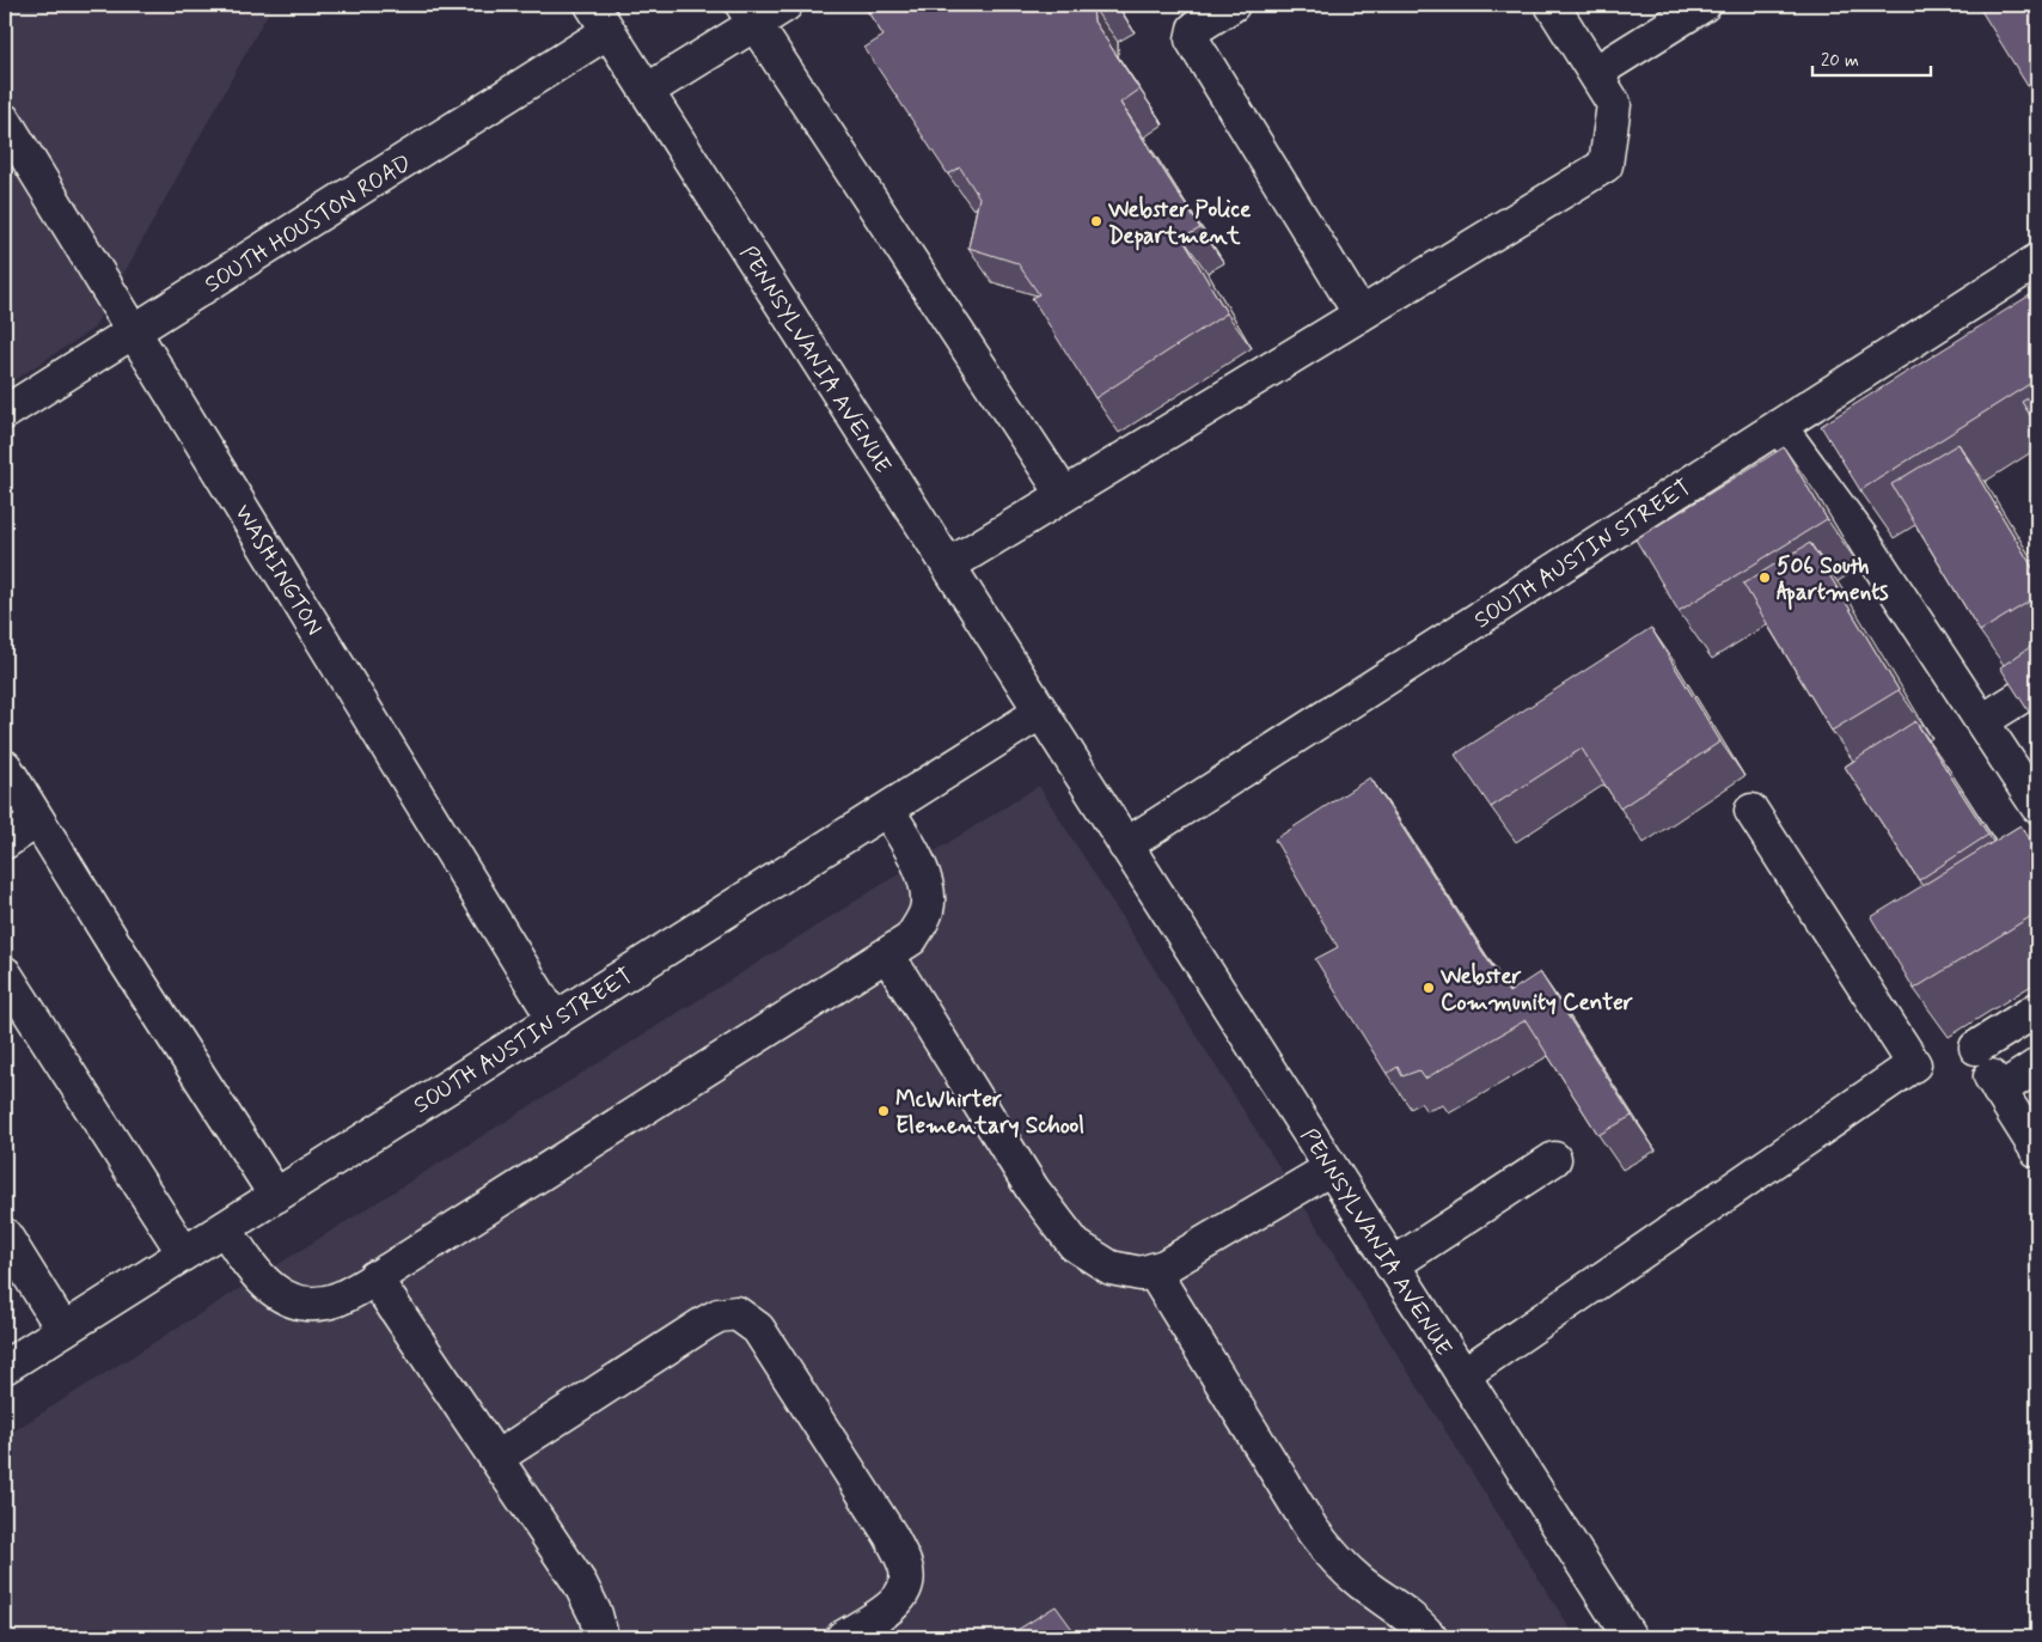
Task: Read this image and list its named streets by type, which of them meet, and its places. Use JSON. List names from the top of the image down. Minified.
{"streets":{"street":["SOUTH HOUSTON ROAD","PENNSYLVANIA AVENUE","SOUTH AUSTIN STREET","WASHINGTON"]},"crossings":[["SOUTH HOUSTON ROAD","PENNSYLVANIA AVENUE"],["SOUTH HOUSTON ROAD","WASHINGTON"],["PENNSYLVANIA AVENUE","SOUTH AUSTIN STREET"],["SOUTH AUSTIN STREET","WASHINGTON"]],"places":["Webster Police Department","506 South Apartments","Webster Community Center","McWhirter Elementary School"],"scale_bar":"20 m"}
